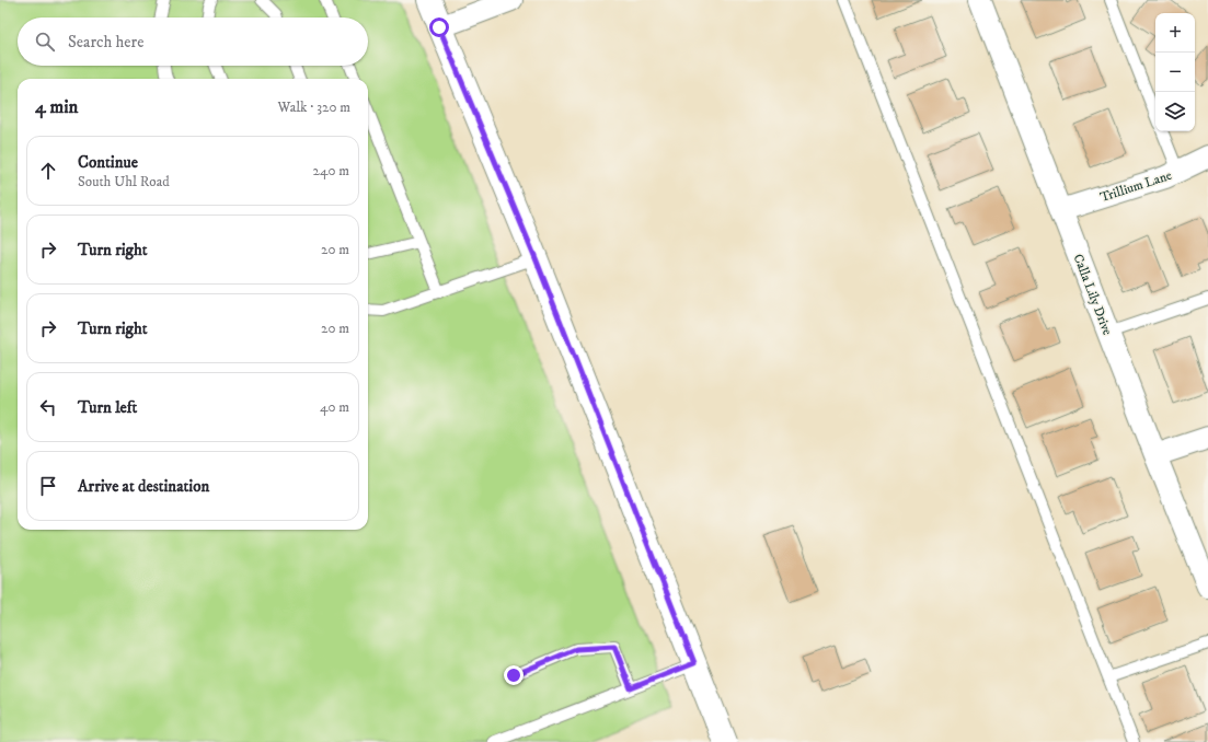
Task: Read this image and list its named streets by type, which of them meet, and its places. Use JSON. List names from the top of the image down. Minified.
{"streets":{"street":["Trillium Lane","Calla Lily Drive"]},"crossings":[["Trillium Lane","Calla Lily Drive"]],"page":{"map_buttons":["+","−"],"search":"Search here","heading":["4 min","Walk · 320 m"],"list":[["Continue","South Uhl Road","240 m"],["Turn right","20 m"],["Turn right","20 m"],["Turn left","40 m"],"Arrive at destination"]}}
